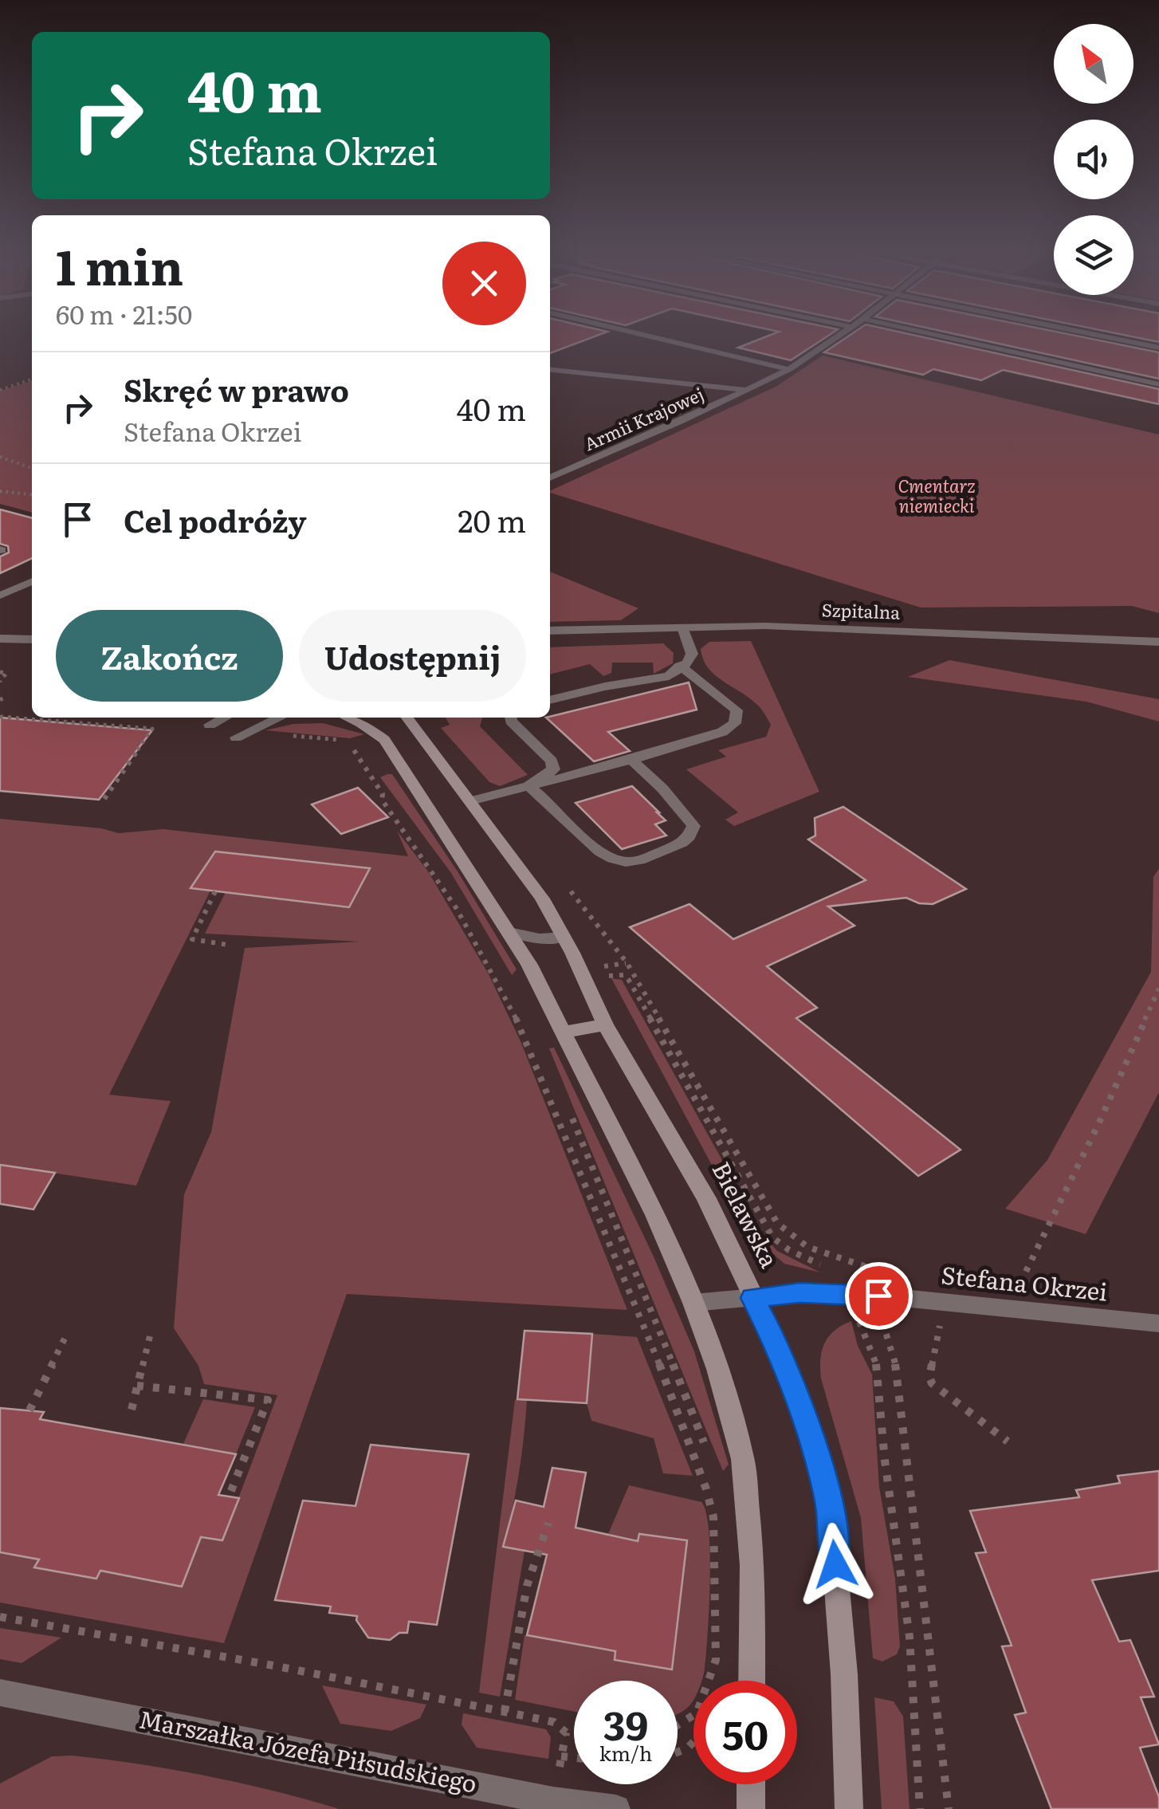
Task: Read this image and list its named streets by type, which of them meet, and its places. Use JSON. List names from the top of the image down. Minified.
{"streets":{"main road":["Bielawska"],"street":["Armii Krajowej","Szpitalna","Stefana Okrzei","Marszałka Józefa Piłsudskiego"]},"crossings":[["Bielawska","Stefana Okrzei"]],"parks":["Cmentarz niemiecki"],"north":"top left","page":{"turn":["40 m","Stefana Okrzei"],"heading":["1 min","60 m · 21:50"],"list":[{"name":"Skręć w prawo","note":"Stefana Okrzei","value":"40 m"},{"name":"Cel podróży","value":"20 m"}],"buttons":["Zakończ","Udostępnij"],"speed":"39 km/h","limit":"50"}}
